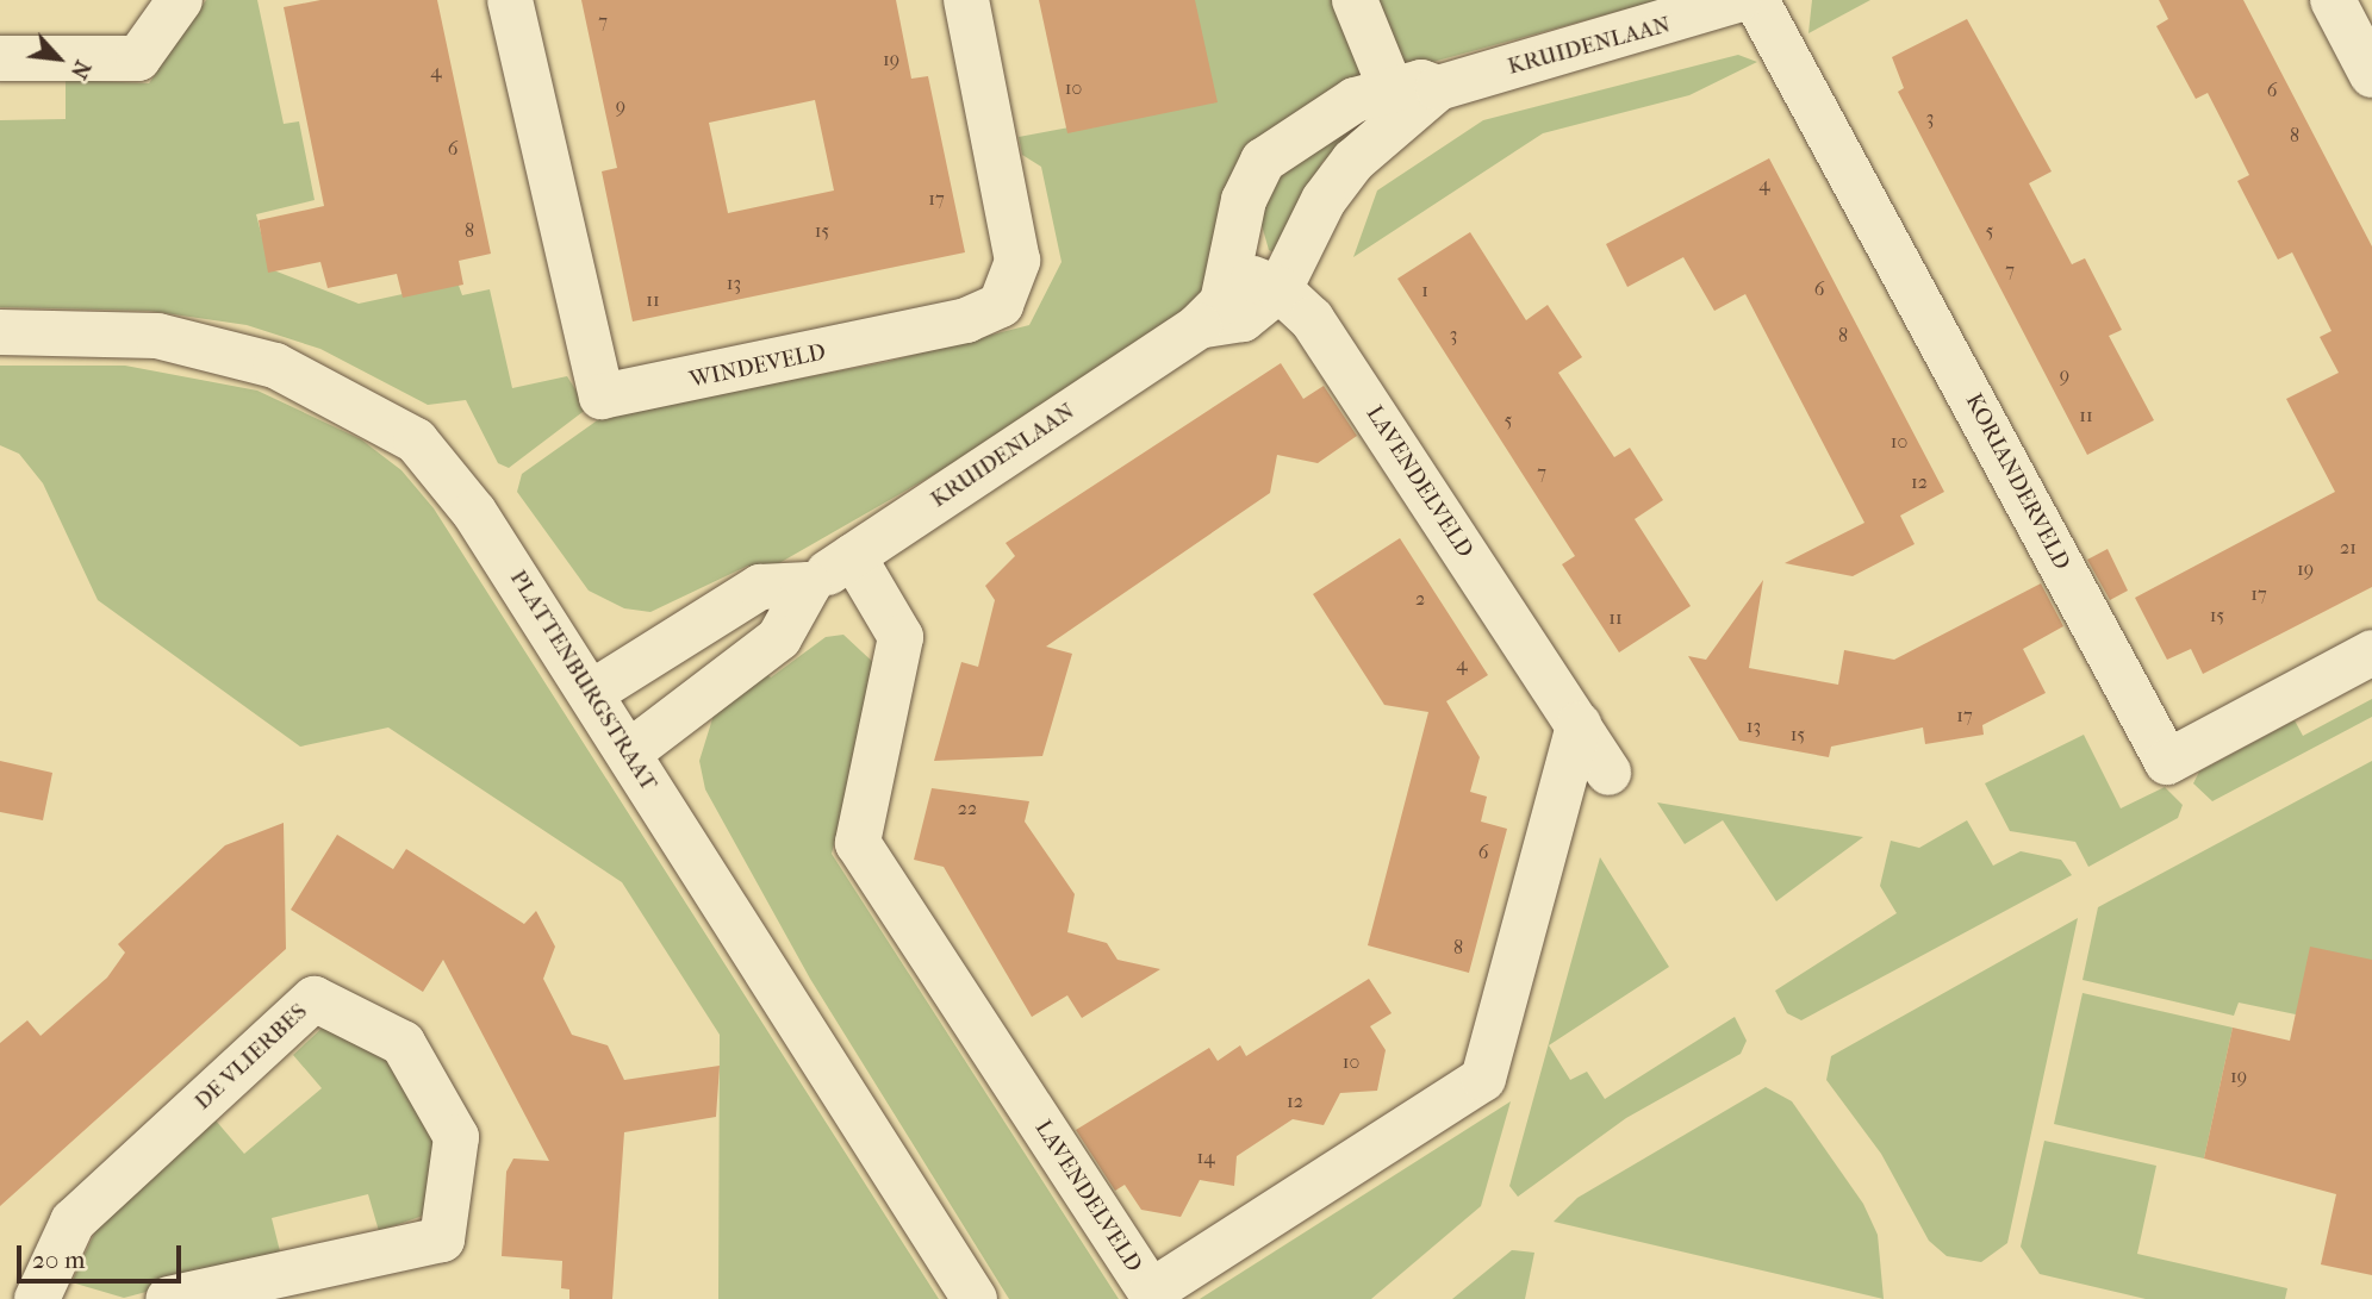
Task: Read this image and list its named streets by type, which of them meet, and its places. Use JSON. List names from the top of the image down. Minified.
{"streets":{"street":["KRUIDENLAAN","WINDEVELD","LAVENDELVELD","KORIANDERVELD","PLATTENBURGSTRAAT","DE VLIERBES"]},"crossings":[["KRUIDENLAAN","LAVENDELVELD"],["KRUIDENLAAN","PLATTENBURGSTRAAT"]],"house_numbers":["7","19","4","10","6","9","3","8","6","4","17","8","15","5","7","13","6","1","11","3","8","9","11","5","10","7","12","21","19","17","2","15","11","4","17","13","15","22","6","8","10","19","12","14"],"scale_bar":"20 m","north":"bottom right"}
